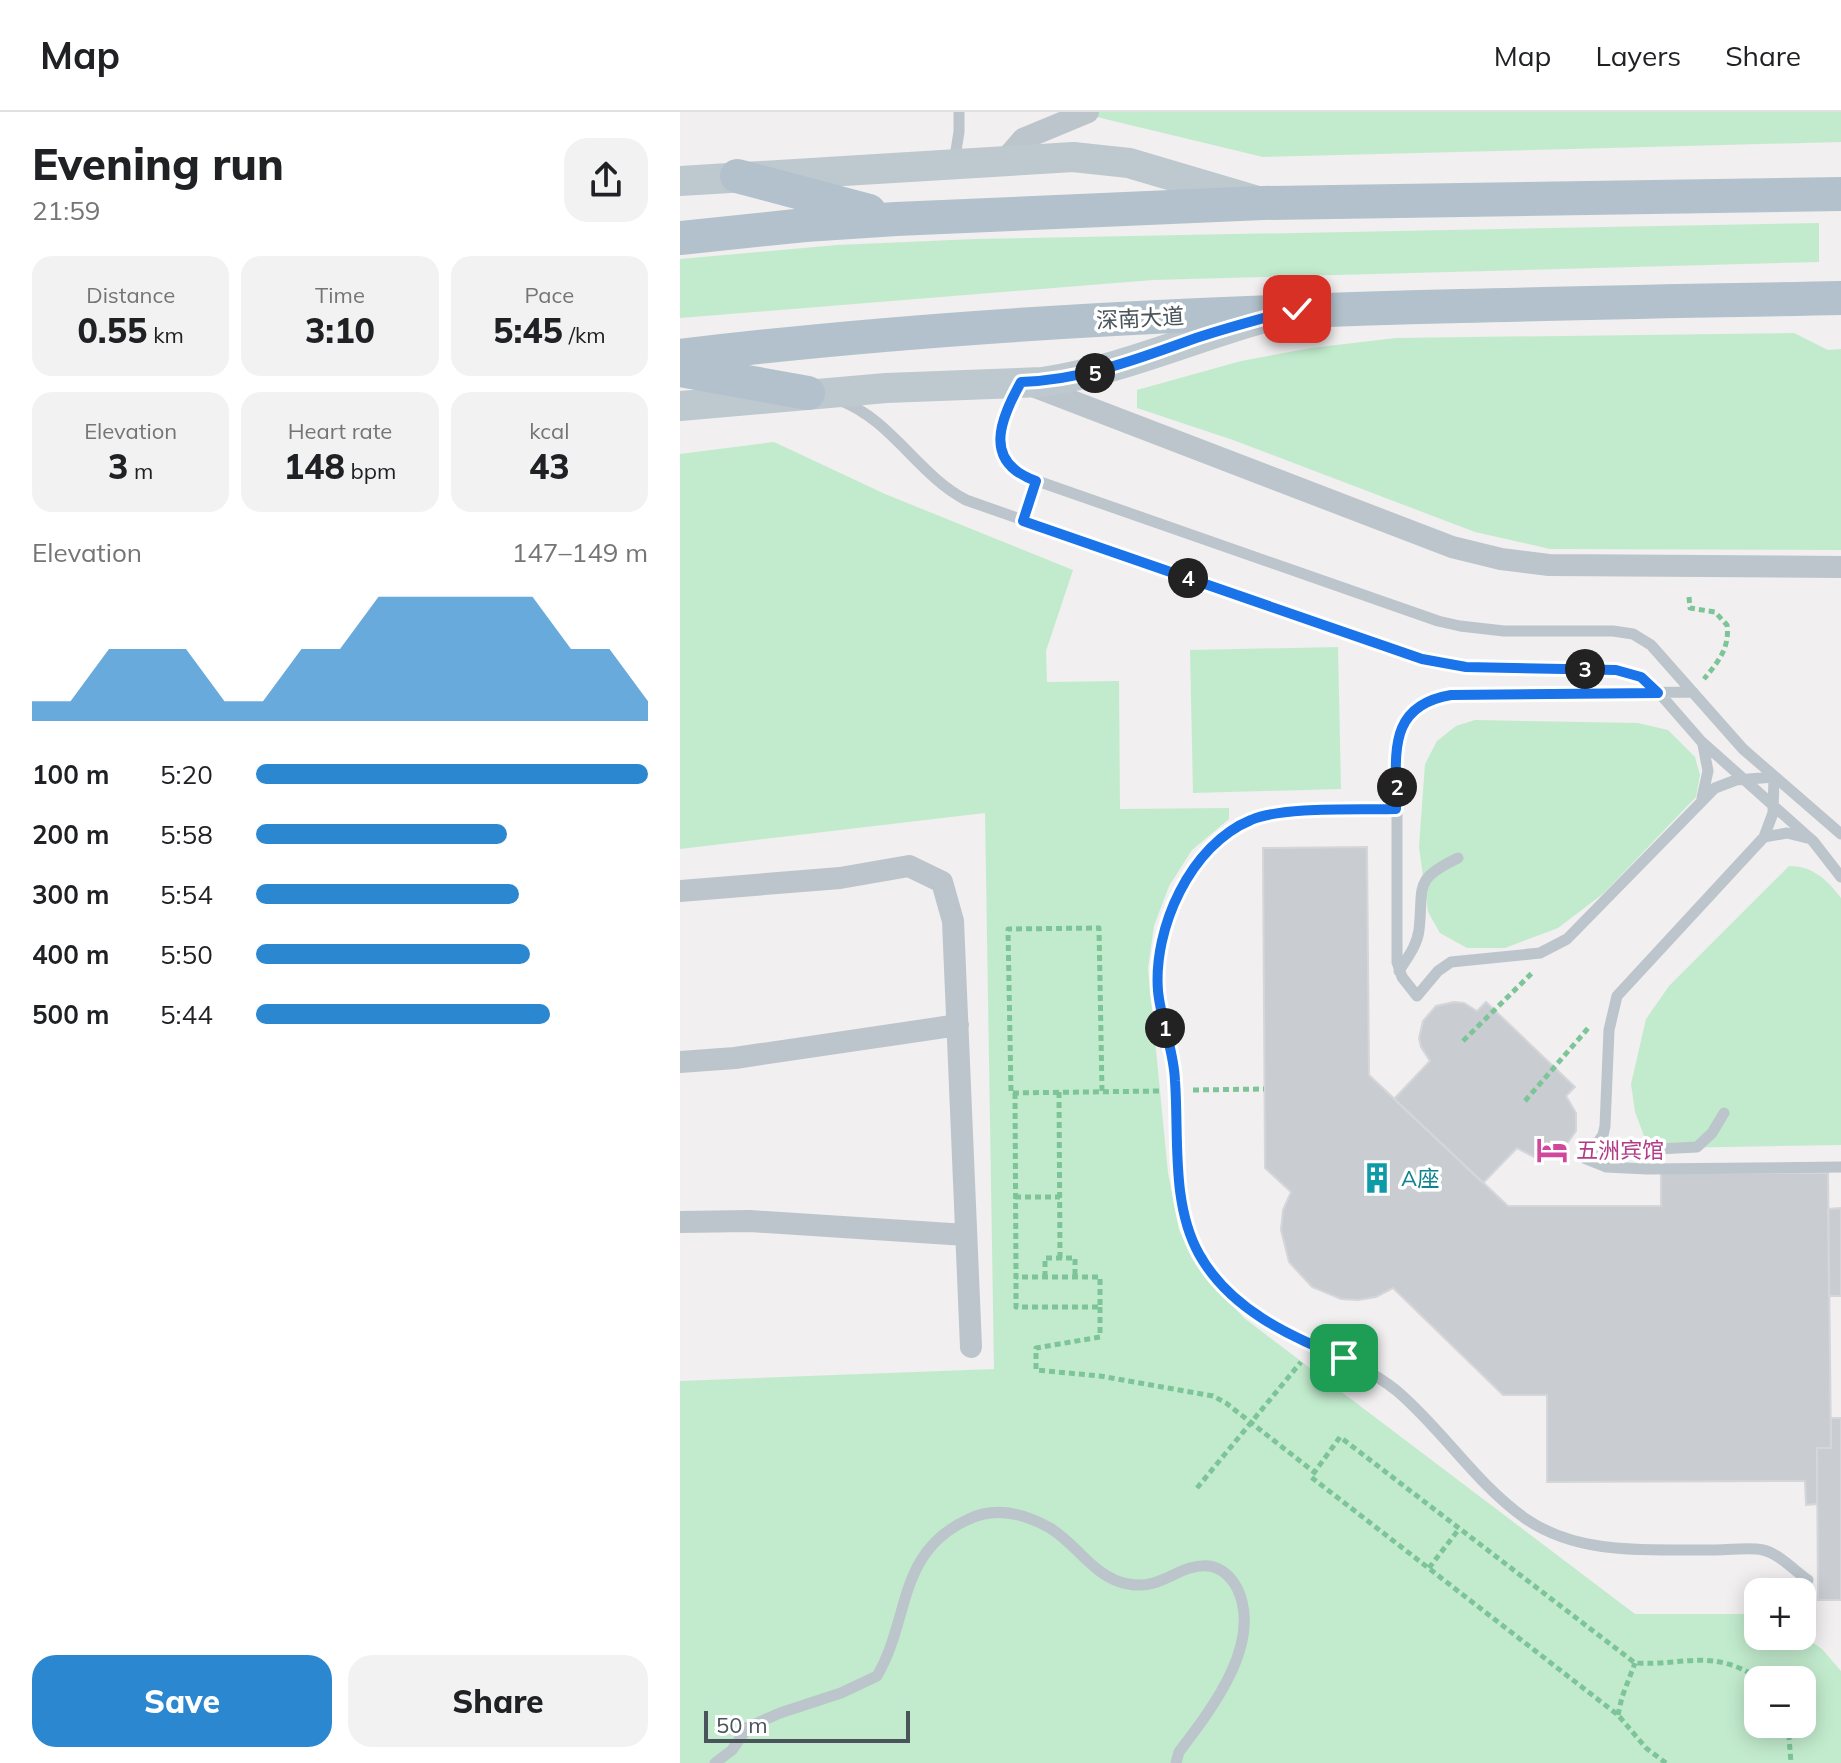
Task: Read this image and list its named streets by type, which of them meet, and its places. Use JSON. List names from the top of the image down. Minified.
{"streets":{"main road":["深南大道"]},"places":{"hotel":["五洲宾馆"],"building":["A座"]},"scale_bar":"50 m","page":{"header":"Map","nav":["Map","Layers","Share"],"heading":["Evening run","21:59"],"stats":[["Distance","0.55 km"],["Time","3:10"],["Pace","5:45 /km"],["Elevation","3 m"],["Heart rate","148 bpm"],["kcal","43"]],"pins":["5","4","3","2","1"],"chart":["Elevation","147–149 m"],"list":[{"name":"100 m","note":"5:20"},{"name":"200 m","note":"5:58"},{"name":"300 m","note":"5:54"},{"name":"400 m","note":"5:50"},{"name":"500 m","note":"5:44"}],"map_buttons":["+","−"],"buttons":["Save","Share"],"scale":"50 m"}}
